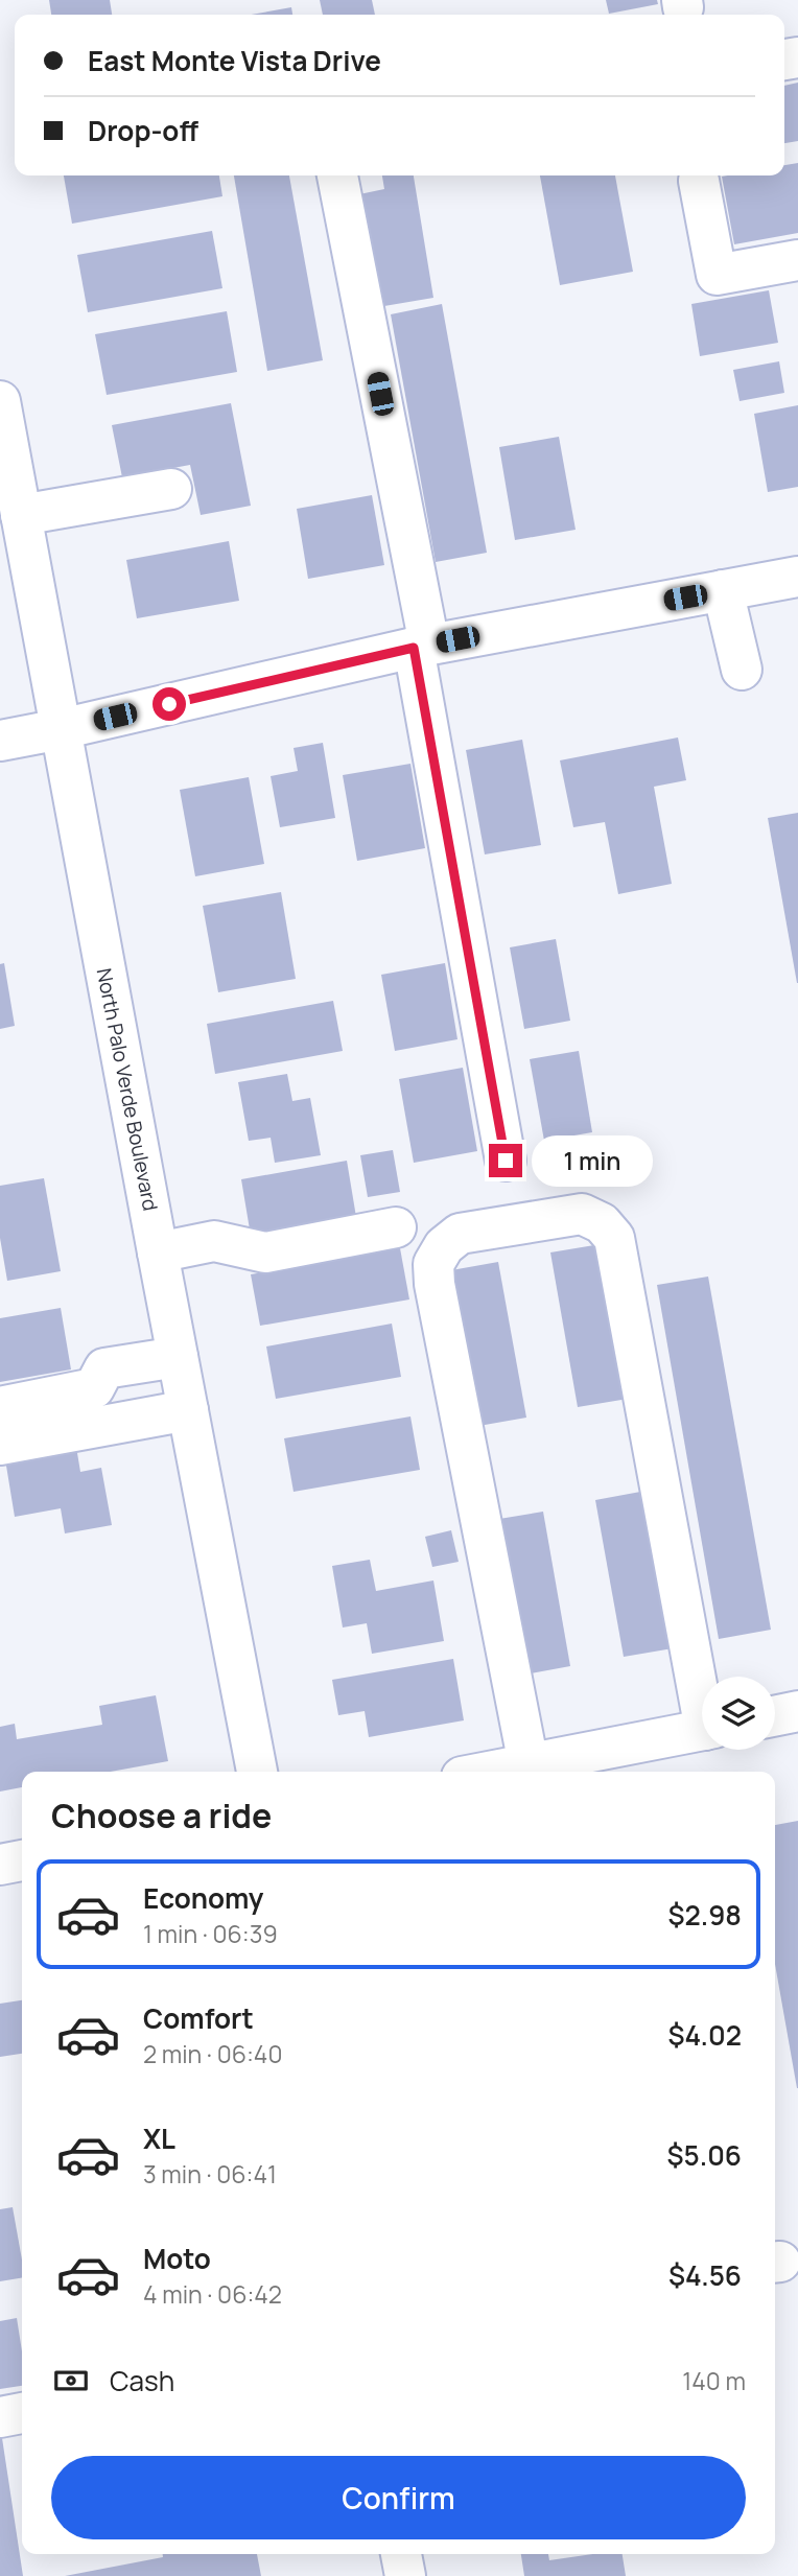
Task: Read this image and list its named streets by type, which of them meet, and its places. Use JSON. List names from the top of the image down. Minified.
{"streets":{"street":["North Palo Verde Boulevard"]},"page":{"banner":["East Monte Vista Drive","Drop-off"],"bubble":"1 min","heading":"Choose a ride","list":[{"name":"Economy","note":"1 min · 06:39","value":"$2.98"},{"name":"Comfort","note":"2 min · 06:40","value":"$4.02"},{"name":"XL","note":"3 min · 06:41","value":"$5.06"},{"name":"Moto","note":"4 min · 06:42","value":"$4.56"}],"pay":["Cash","140 m"],"buttons":"Confirm"}}
